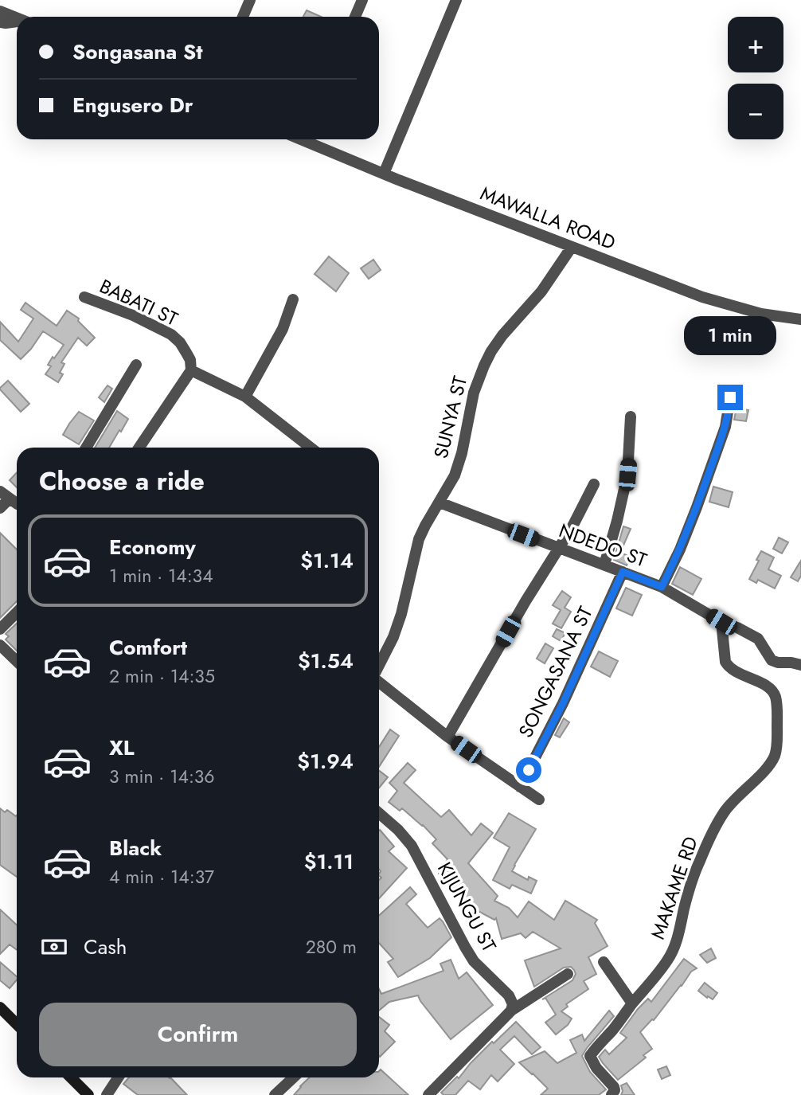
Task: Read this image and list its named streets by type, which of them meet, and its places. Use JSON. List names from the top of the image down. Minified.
{"streets":{"street":["MAWALLA ROAD","BABATI ST","SUNYA ST","NDEDO ST","SONGASANA ST","MAKAME RD","KIJUNGU ST"]},"crossings":[["MAWALLA ROAD","SUNYA ST"],["SUNYA ST","NDEDO ST"],["NDEDO ST","SONGASANA ST"],["NDEDO ST","MAKAME RD"]],"page":{"map_buttons":["+","−"],"banner":["Songasana St","Engusero Dr"],"bubble":"1 min","heading":"Choose a ride","list":[{"name":"Economy","note":"1 min · 14:34","value":"$1.14"},{"name":"Comfort","note":"2 min · 14:35","value":"$1.54"},{"name":"XL","note":"3 min · 14:36","value":"$1.94"},{"name":"Black","note":"4 min · 14:37","value":"$1.11"}],"pay":["Cash","280 m"],"buttons":"Confirm"}}
